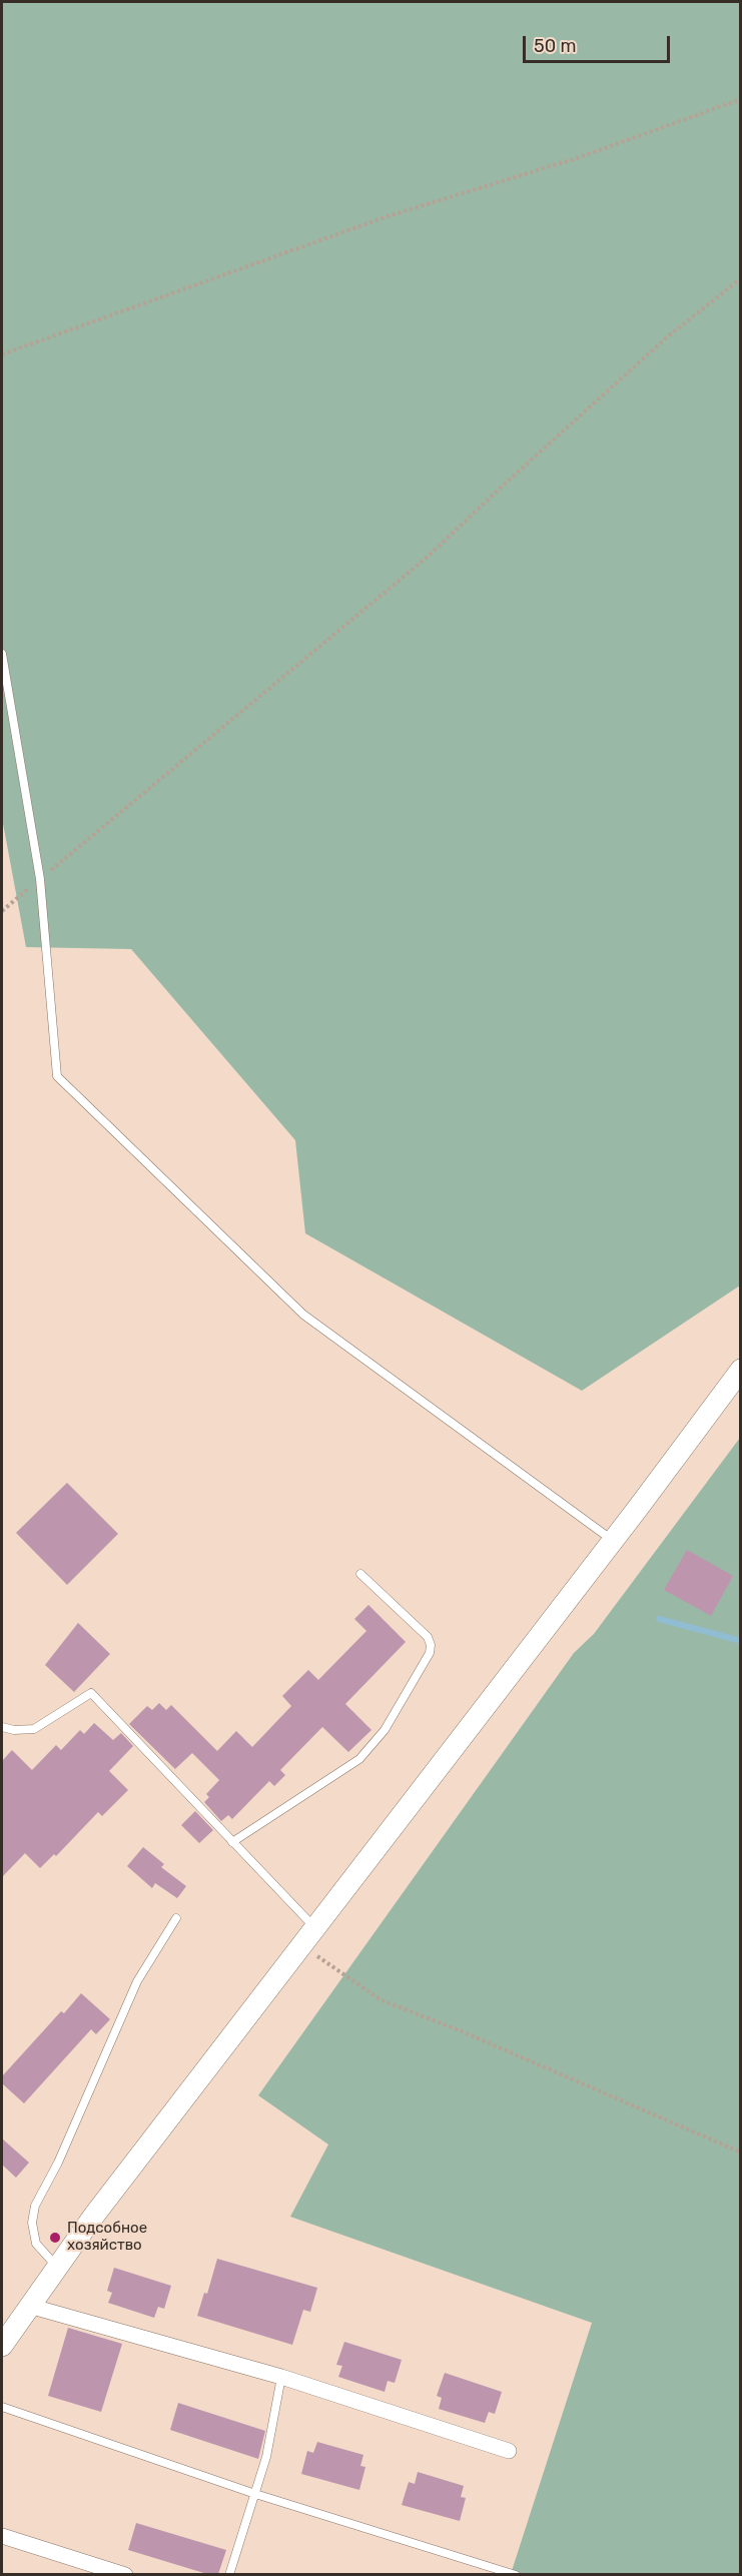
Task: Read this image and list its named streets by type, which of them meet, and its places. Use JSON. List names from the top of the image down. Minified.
{"places":["Подсобное хозяйство"],"scale_bar":"50 m"}
